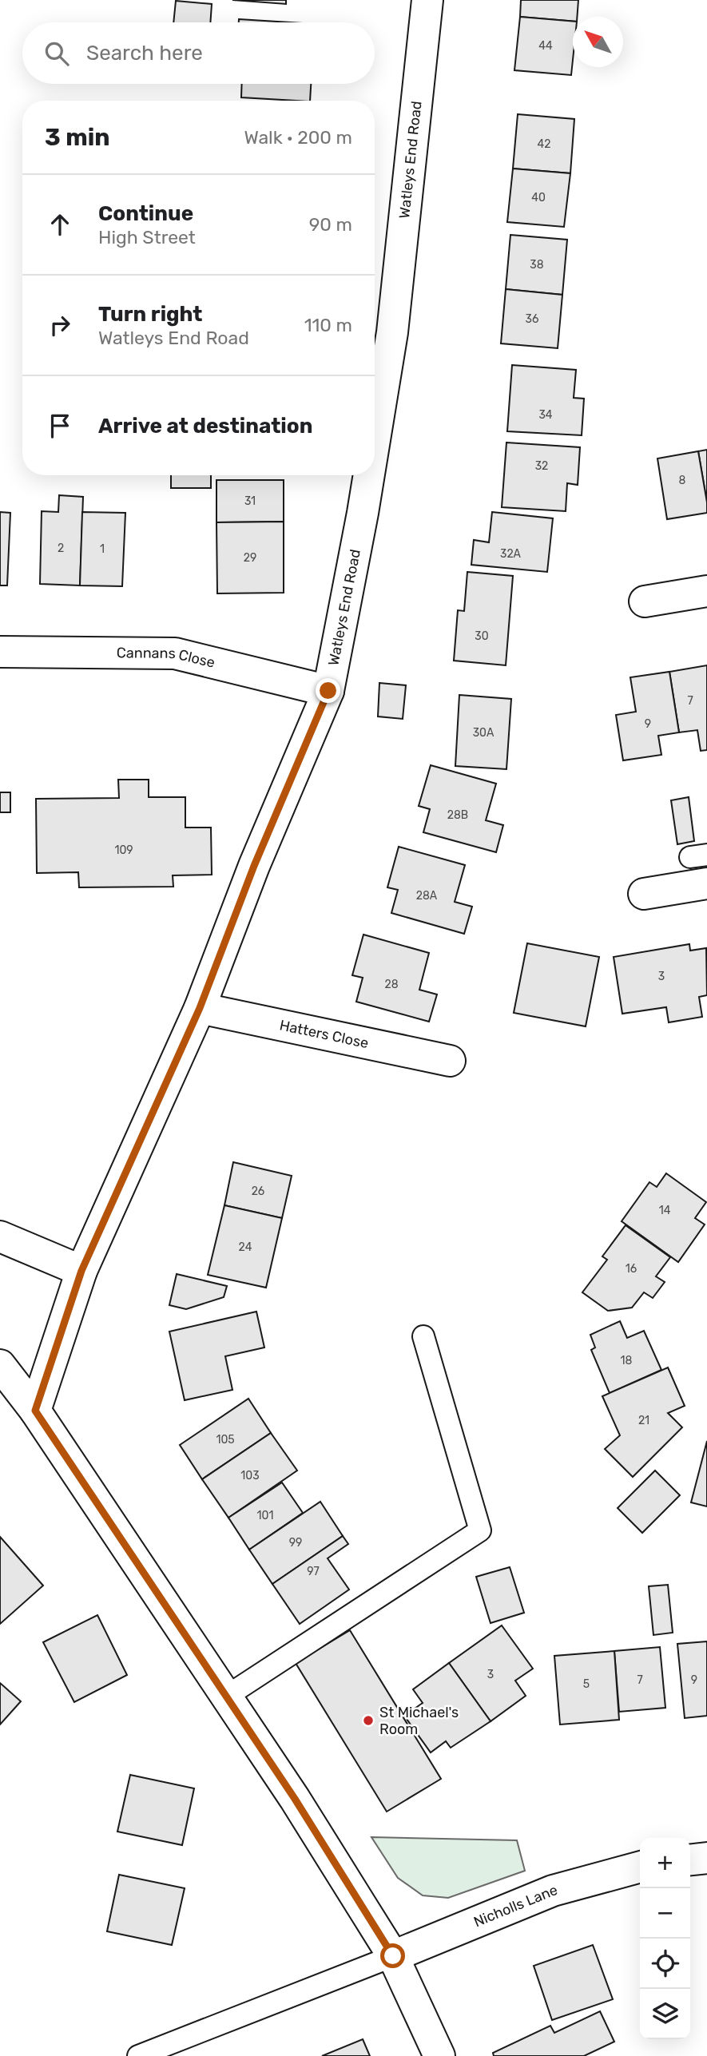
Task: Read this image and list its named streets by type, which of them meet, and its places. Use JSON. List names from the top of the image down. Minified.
{"streets":{"street":["Watleys End Road","Cannans Close","Hatters Close","Nicholls Lane"]},"crossings":[["Watleys End Road","Cannans Close"],["Watleys End Road","Hatters Close"]],"places":["St Michael's Room"],"house_numbers":["44","42","40","38","36","34","32","8","31","2","1","32A","29","30","7","9","30A","28B","109","28A","3","28","26","14","24","16","18","21","105","103","101","99","97","3","7","9","5"],"north":"top left","page":{"search":"Search here","heading":["3 min","Walk · 200 m"],"list":[["Continue","High Street","90 m"],["Turn right","Watleys End Road","110 m"],"Arrive at destination"],"map_buttons":["+","−"]}}
